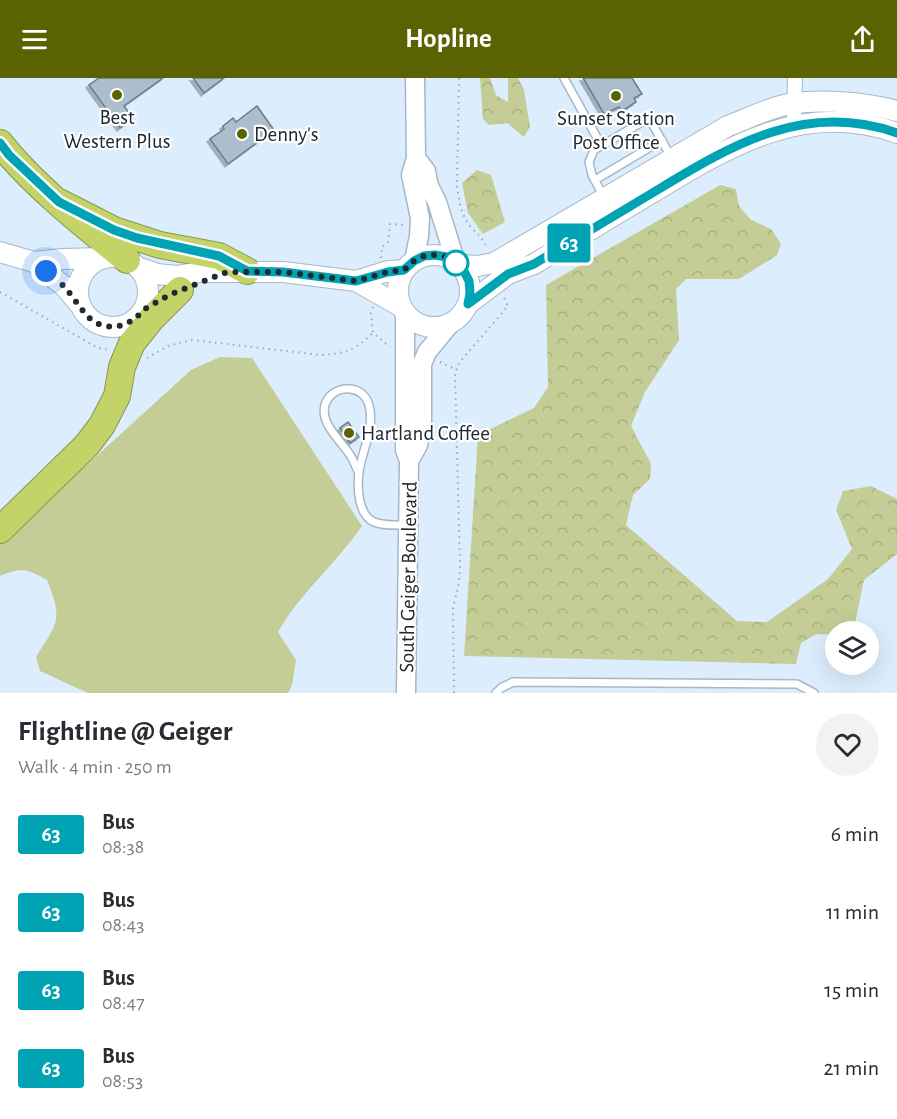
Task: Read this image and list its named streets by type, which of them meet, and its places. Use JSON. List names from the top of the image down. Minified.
{"streets":{"street":["South Geiger Boulevard"]},"places":["Best Western Plus","Sunset Station Post Office","Denny's","Hartland Coffee"],"lines":["bus line 63"],"page":{"header":"Hopline","on_map":"63","heading":["Flightline @ Geiger","Walk · 4 min · 250 m"],"list":[{"mark":"63","name":"Bus","note":"08:38","value":"6 min"},{"mark":"63","name":"Bus","note":"08:43","value":"11 min"},{"mark":"63","name":"Bus","note":"08:47","value":"15 min"},{"mark":"63","name":"Bus","note":"08:53","value":"21 min"}]}}
